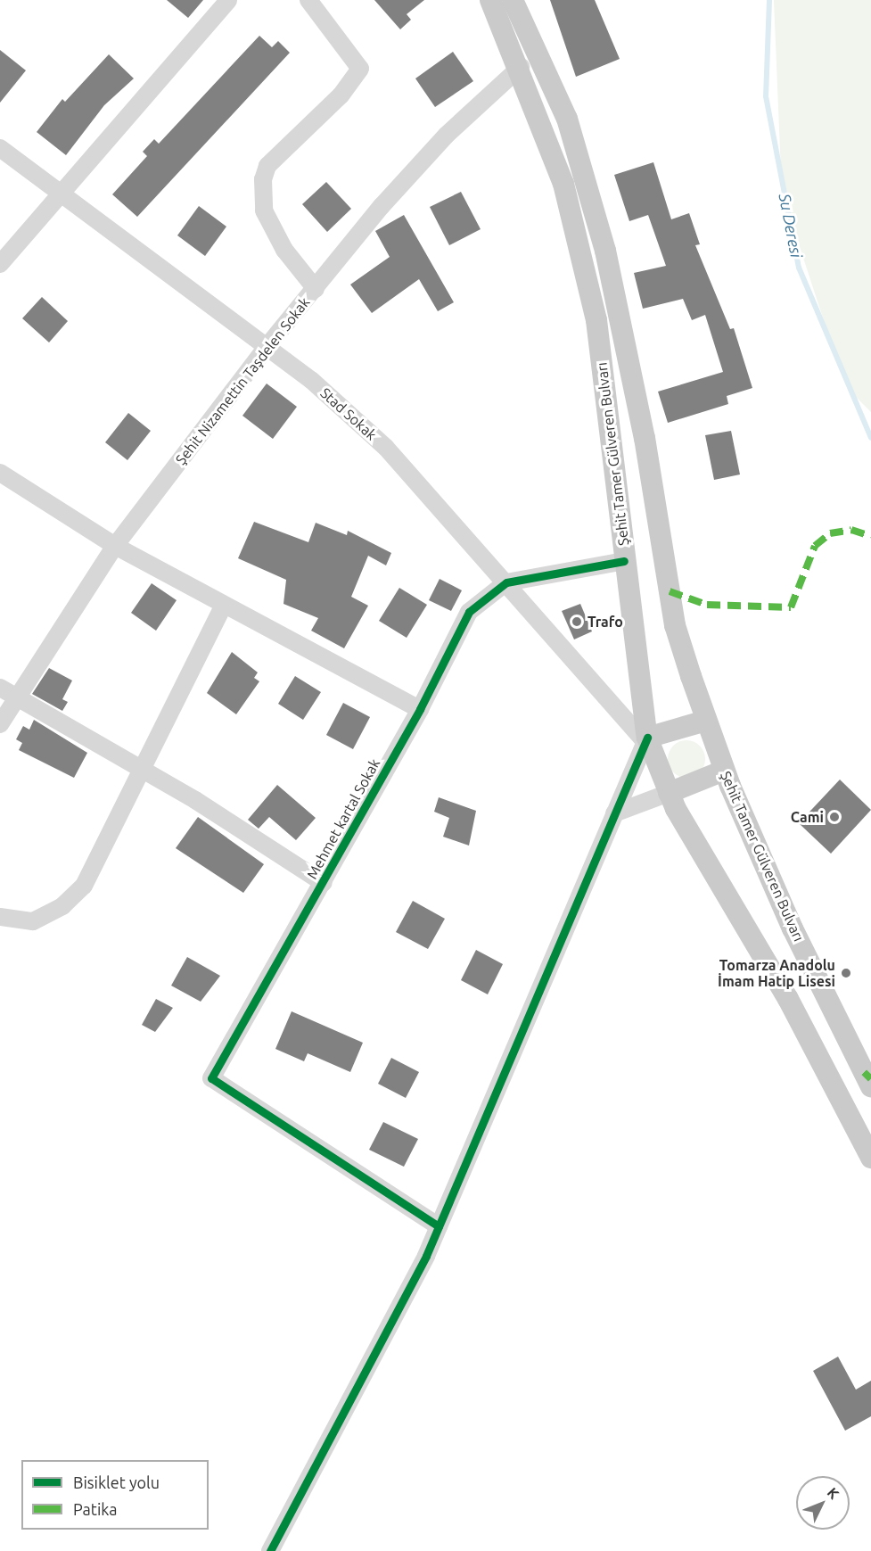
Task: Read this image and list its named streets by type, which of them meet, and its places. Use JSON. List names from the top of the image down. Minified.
{"streets":{"main road":["Şehit Tamer Gülveren Bulvarı"],"street":["Şehit Nizamettin Taşdelen Sokak","Stad Sokak","Mehmet kartal Sokak"]},"crossings":[["Şehit Nizamettin Taşdelen Sokak","Stad Sokak"],["Şehit Nizamettin Taşdelen Sokak","Şehit Tamer Gülveren Bulvarı"],["Stad Sokak","Şehit Tamer Gülveren Bulvarı"],["Stad Sokak","Mehmet kartal Sokak"]],"water":["Su Deresi"],"places":["Trafo","Cami","Tomarza Anadolu İmam Hatip Lisesi"],"legend":["Bisiklet yolu","Patika"],"north":"top right"}
